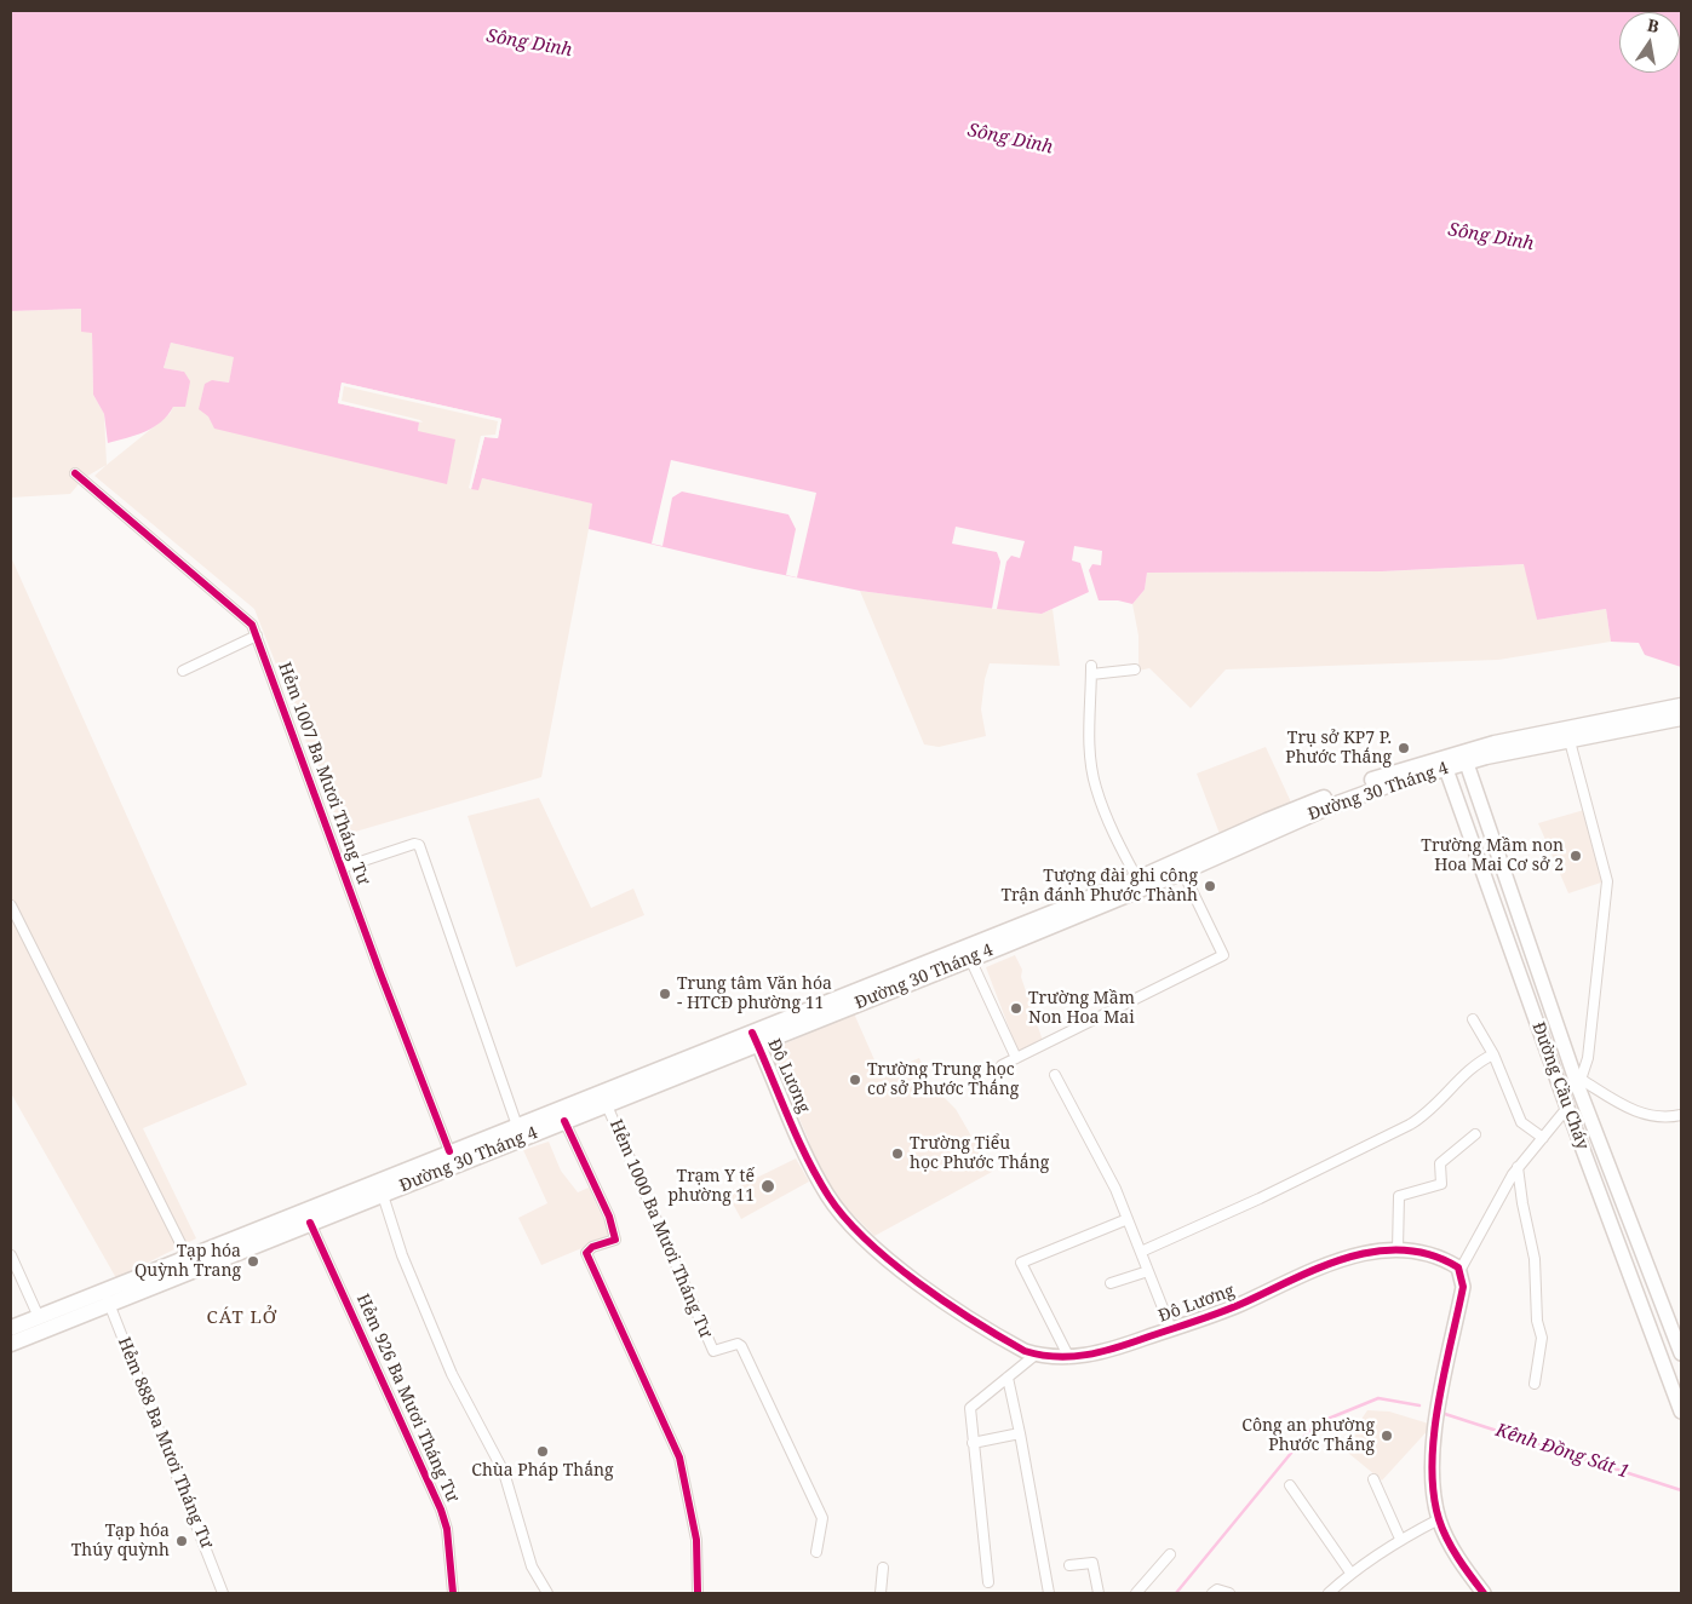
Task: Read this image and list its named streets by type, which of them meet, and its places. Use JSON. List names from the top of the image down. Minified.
{"streets":{"main road":["Đường 30 Tháng 4","Đô Lương","Đường Cầu Cháy"],"street":["Hẻm 1007 Ba Mươi Tháng Tư","Hẻm 1000 Ba Mươi Tháng Tư","Hẻm 926 Ba Mươi Tháng Tư","Hẻm 888 Ba Mươi Tháng Tư"]},"crossings":[["Hẻm 1007 Ba Mươi Tháng Tư","Đường 30 Tháng 4"],["Đường 30 Tháng 4","Đô Lương"],["Đường 30 Tháng 4","Đường Cầu Cháy"],["Đường 30 Tháng 4","Hẻm 1000 Ba Mươi Tháng Tư"],["Đường 30 Tháng 4","Hẻm 926 Ba Mươi Tháng Tư"],["Đường 30 Tháng 4","Hẻm 888 Ba Mươi Tháng Tư"]],"districts":["CÁT LỞ"],"water":["Sông Dinh","Kênh Đồng Sát 1"],"places":["Trụ sở KP7 P. Phước Thắng","Trường Mầm non Hoa Mai Cơ sở 2","Tượng đài ghi công Trận đánh Phước Thành","Trung tâm Văn hóa - HTCĐ phường 11","Trường Mầm Non Hoa Mai","Trường Trung học cơ sở Phước Thắng","Trường Tiểu học Phước Thắng","Trạm Y tế phường 11","Tạp hóa Quỳnh Trang","Công an phường Phước Thắng","Chùa Pháp Thắng","Tạp hóa Thúy quỳnh"],"north":"top"}
